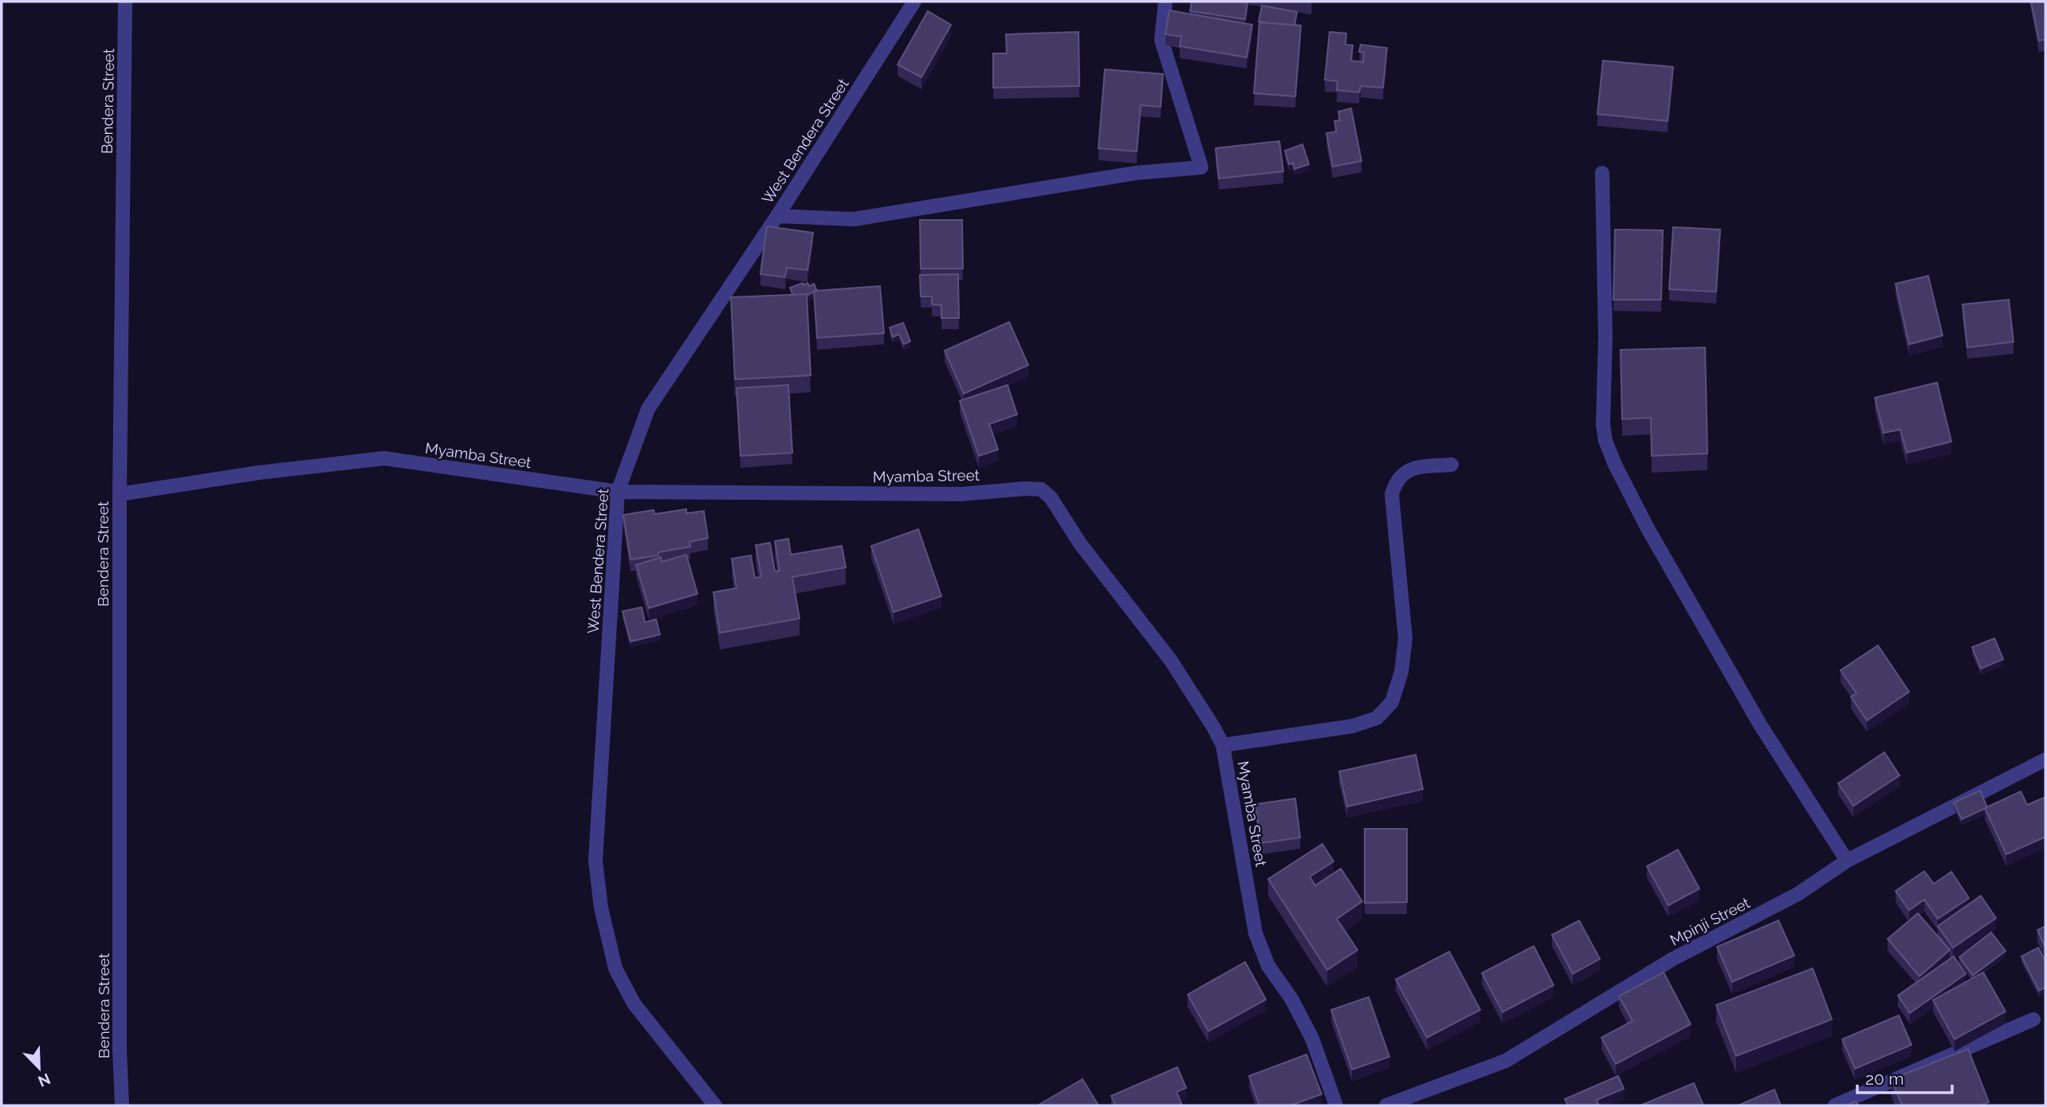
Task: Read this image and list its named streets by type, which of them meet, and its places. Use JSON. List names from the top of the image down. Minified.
{"streets":{"street":["Bendera Street","West Bendera Street","Myamba Street","Mpinji Street"]},"crossings":[["Bendera Street","Myamba Street"],["West Bendera Street","Myamba Street"]],"scale_bar":"20 m","north":"bottom right"}
